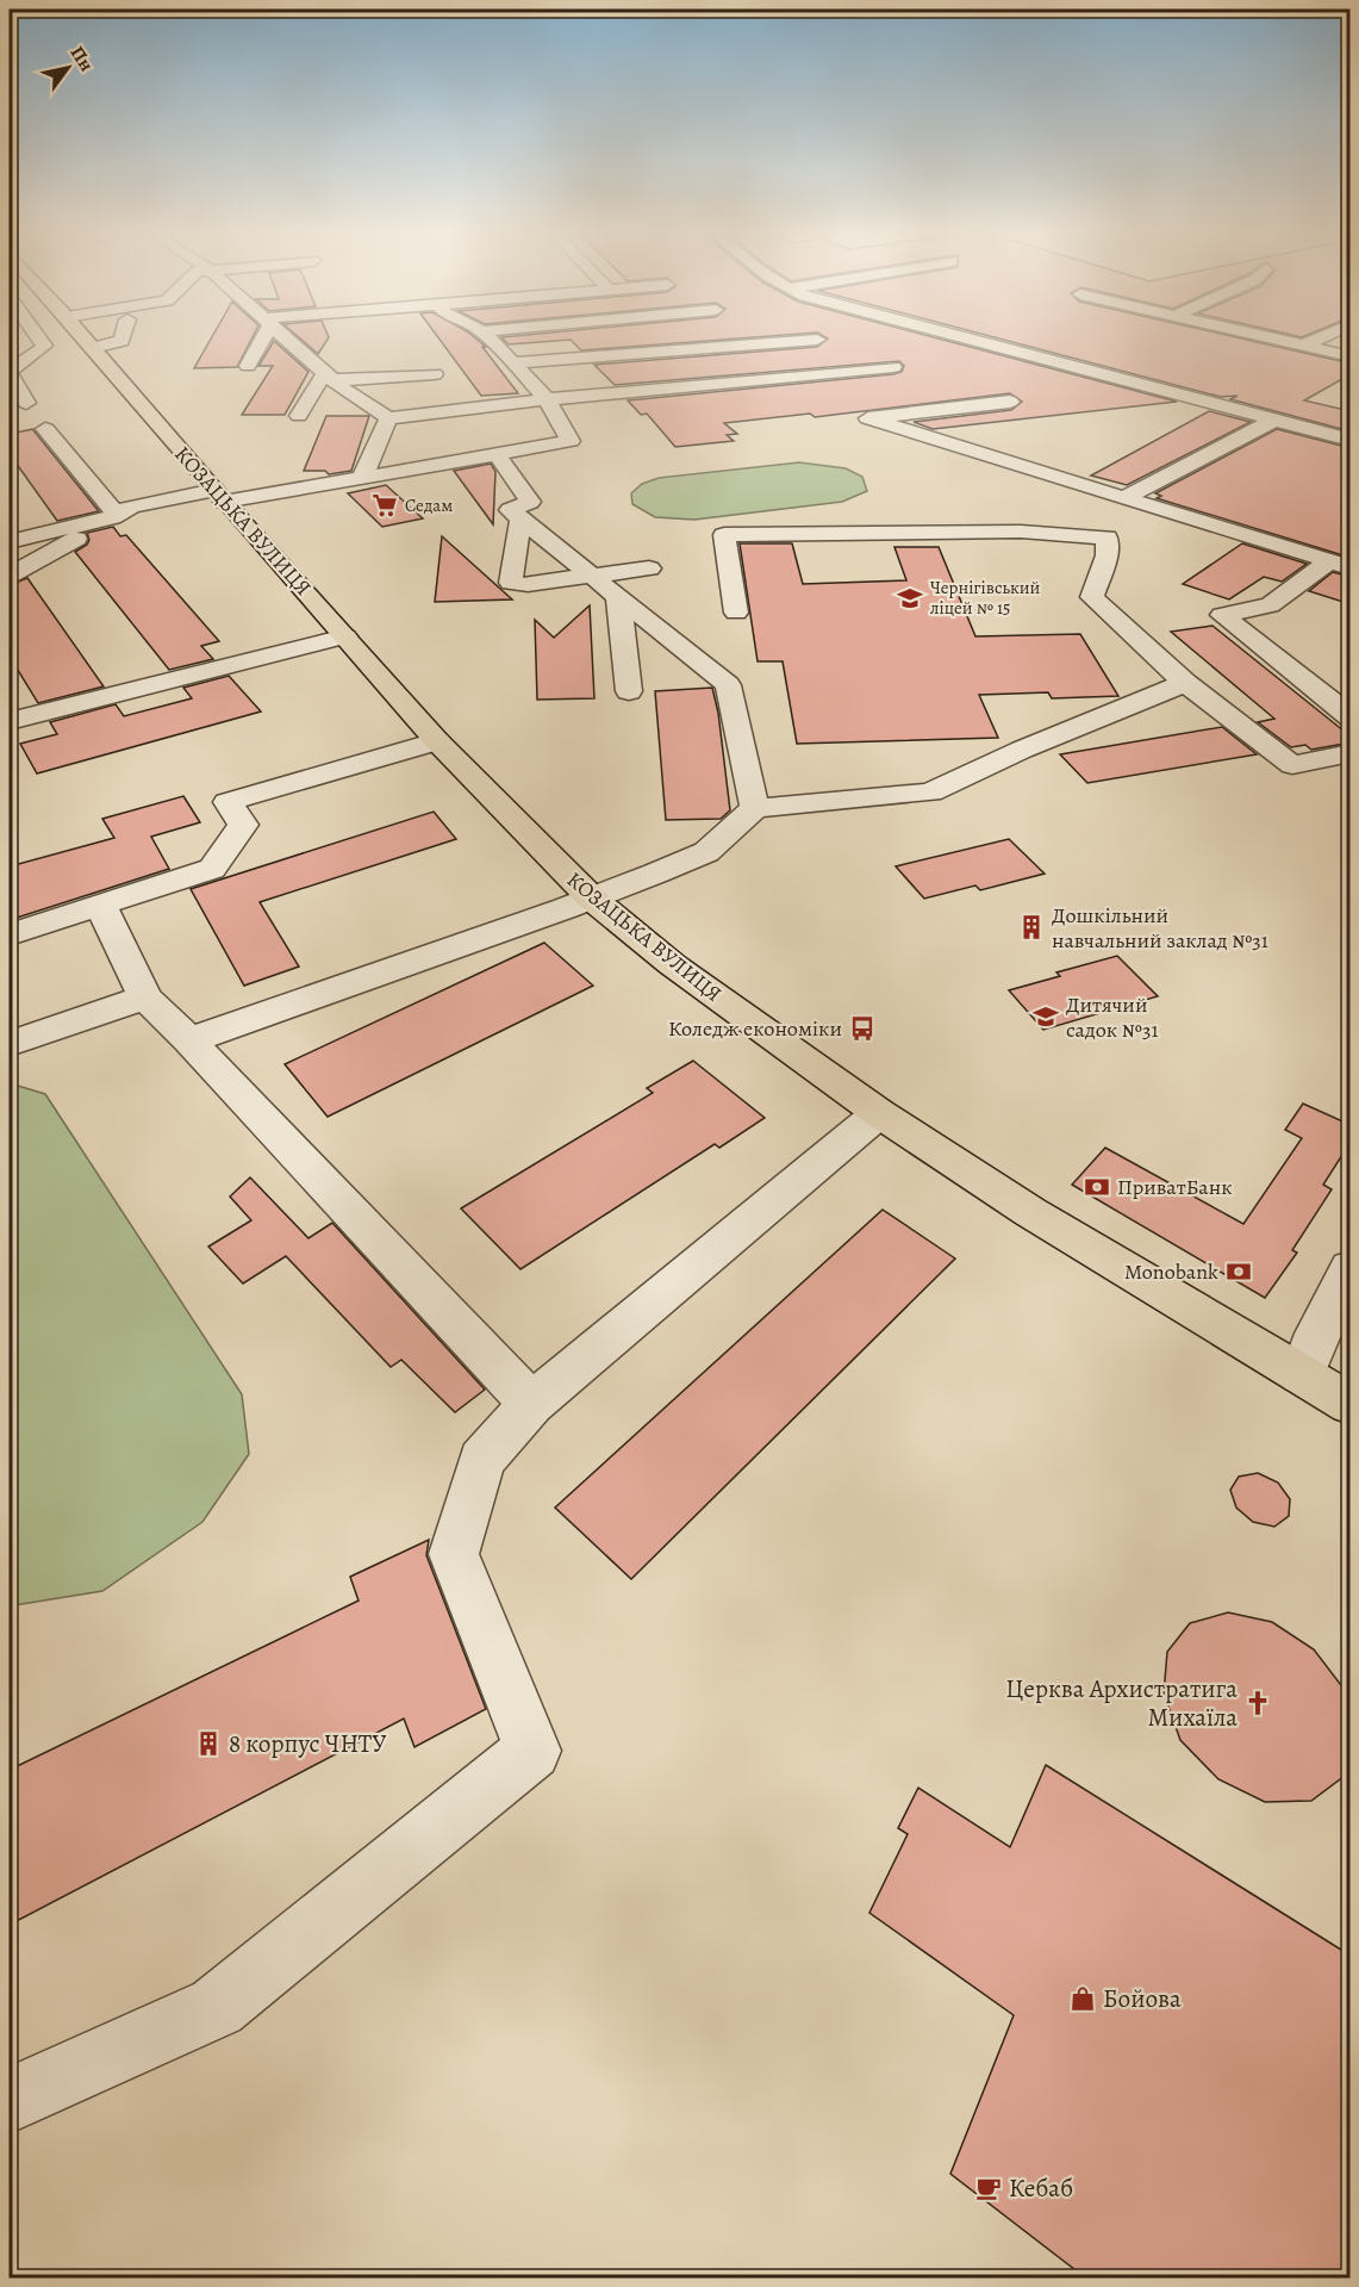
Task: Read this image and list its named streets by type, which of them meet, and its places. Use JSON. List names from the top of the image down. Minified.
{"streets":{"main road":["КОЗАЦЬКА ВУЛИЦЯ"]},"places":{"supermarket":["Седам"],"school or university":["Чернігівський ліцей № 15","Дитячий садок №31"],"building":["Дошкільний навчальний заклад №31","8 корпус ЧНТУ"],"bus stop":["Коледж економіки"],"bank":["ПриватБанк","Monobank"],"church":["Церква Архистратига Михаїла"],"shop":["Бойова"],"cafe":["Кебаб"]},"north":"top right"}
